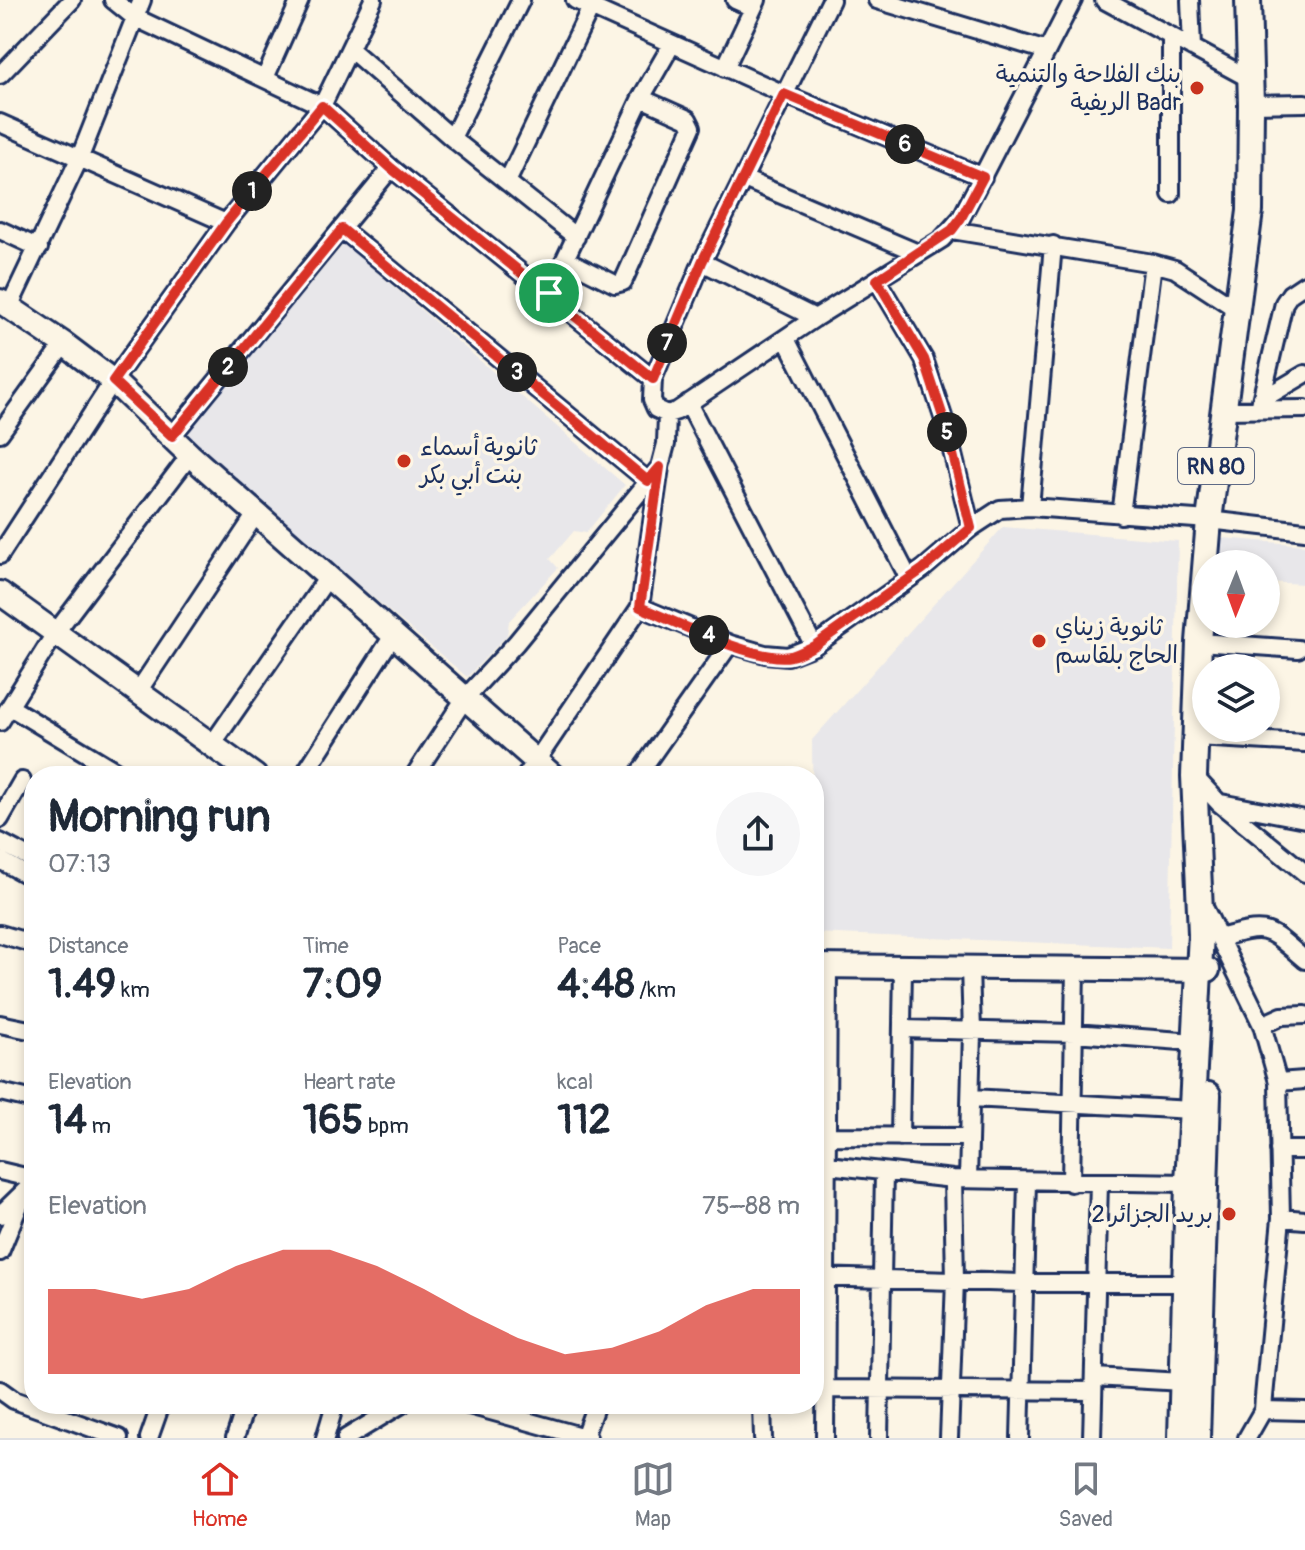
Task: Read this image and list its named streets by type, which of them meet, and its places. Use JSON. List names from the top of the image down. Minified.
{"streets":{"main road":["RN 80"]},"places":["بنك الفلاحة والتنمية الريفية Badr","ثانوية أسماء بنت أبي بكر","ثانوية زيناي الحاج بلقاسم","بريد الجزائر 2"],"north":"bottom","page":{"pins":["6","1","7","2","3","5","4"],"heading":["Morning run","07:13"],"stats":[["Distance","1.49 km"],["Time","7:09"],["Pace","4:48 /km"],["Elevation","14 m"],["Heart rate","165 bpm"],["kcal","112"]],"chart":["Elevation","75–88 m"],"tabs":["Home","Map","Saved"]}}
